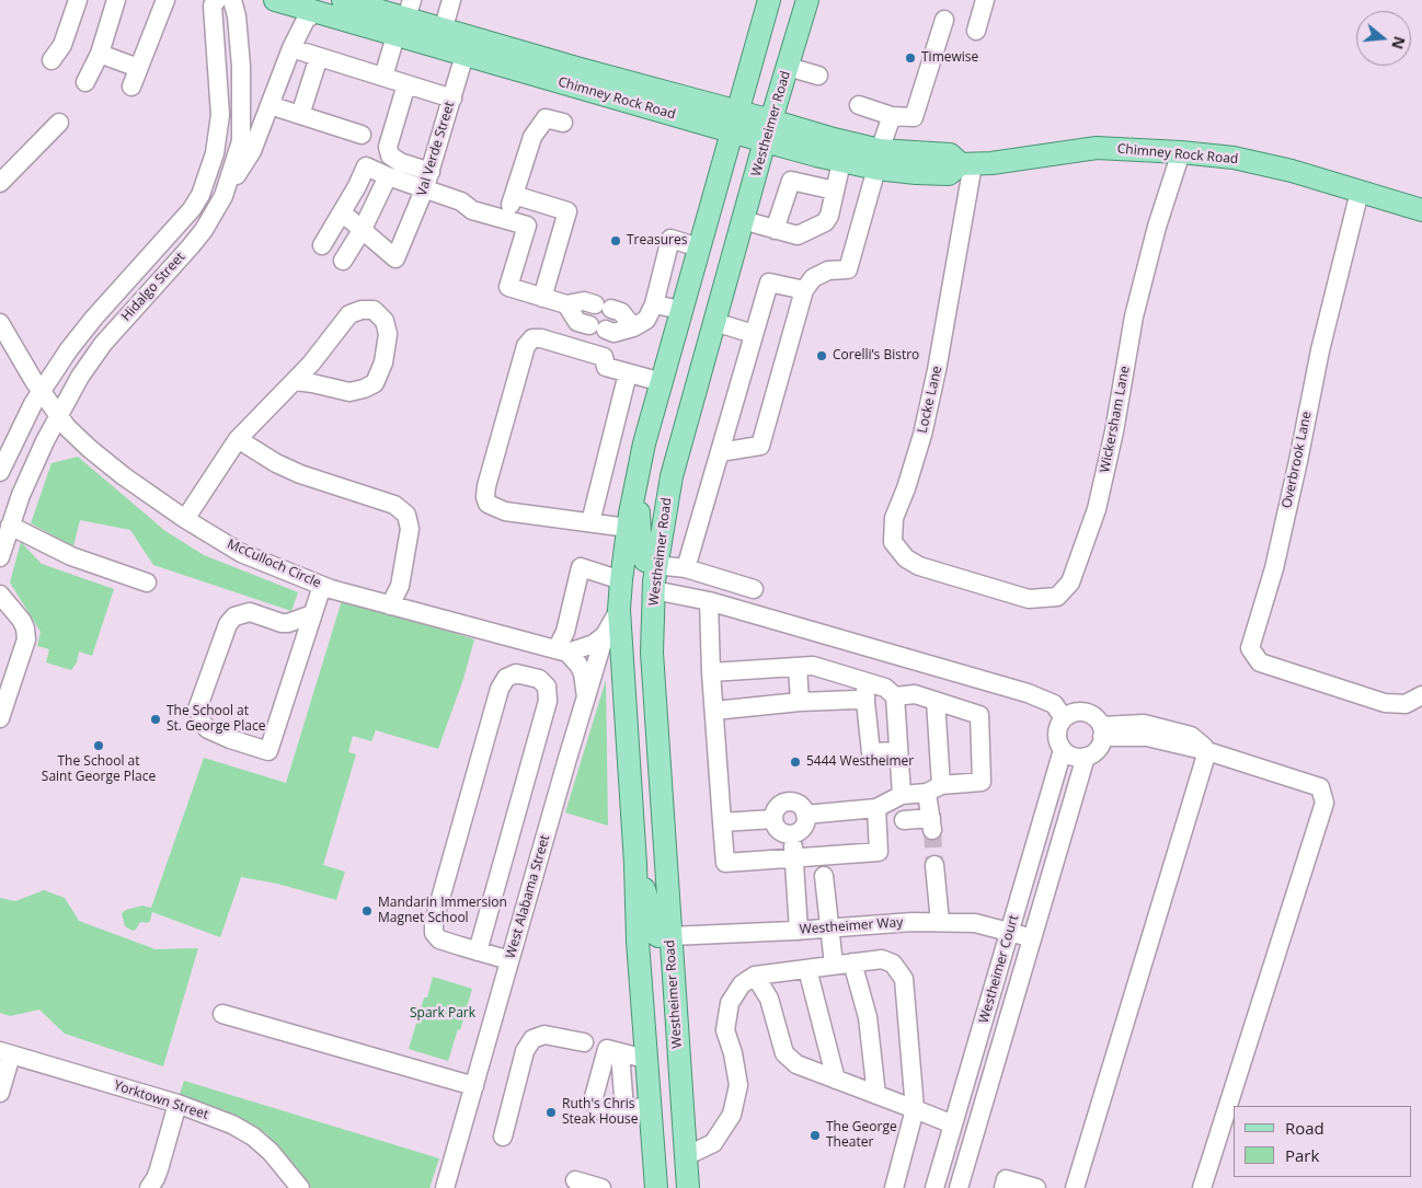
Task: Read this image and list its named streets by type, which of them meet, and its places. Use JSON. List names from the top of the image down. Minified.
{"streets":{"main road":["Chimney Rock Road","Westheimer Road"],"street":["Val Verde Street","Hidalgo Street","Locke Lane","Wickersham Lane","Overbrook Lane","McCulloch Circle","West Alabama Street","Westheimer Way","Westheimer Court","Yorktown Street"]},"crossings":[["Chimney Rock Road","Westheimer Road"],["Chimney Rock Road","Val Verde Street"],["Chimney Rock Road","Locke Lane"],["Chimney Rock Road","Wickersham Lane"],["Chimney Rock Road","Overbrook Lane"],["Westheimer Road","Westheimer Way"],["Hidalgo Street","McCulloch Circle"],["Locke Lane","Wickersham Lane"],["Westheimer Way","Westheimer Court"]],"parks":["Spark Park"],"places":["Timewise","Treasures","Corelli’s Bistro","The School at St. George Place","The School at Saint George Place","5444 Westheimer","Mandarin Immersion Magnet School","Ruth's Chris Steak House","The George Theater"],"legend":["Road","Park"],"north":"right"}
